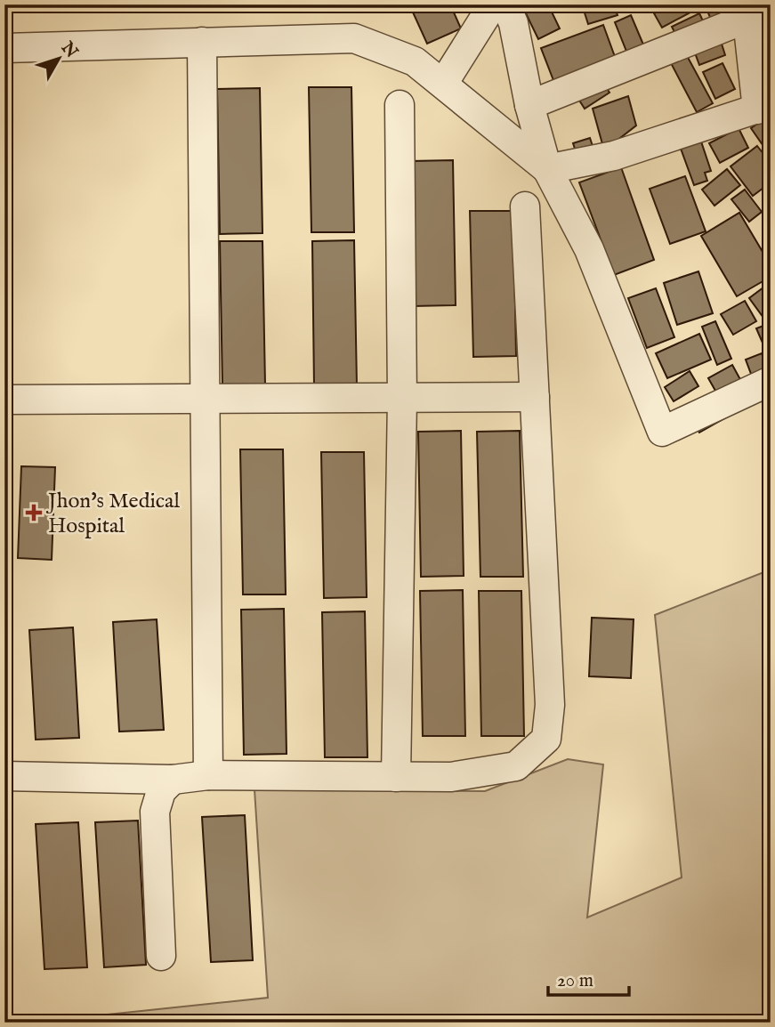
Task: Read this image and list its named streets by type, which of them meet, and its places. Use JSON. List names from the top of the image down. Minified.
{"places":{"health":["Jhon's Medical Hospital"]},"scale_bar":"20 m","north":"top right"}
